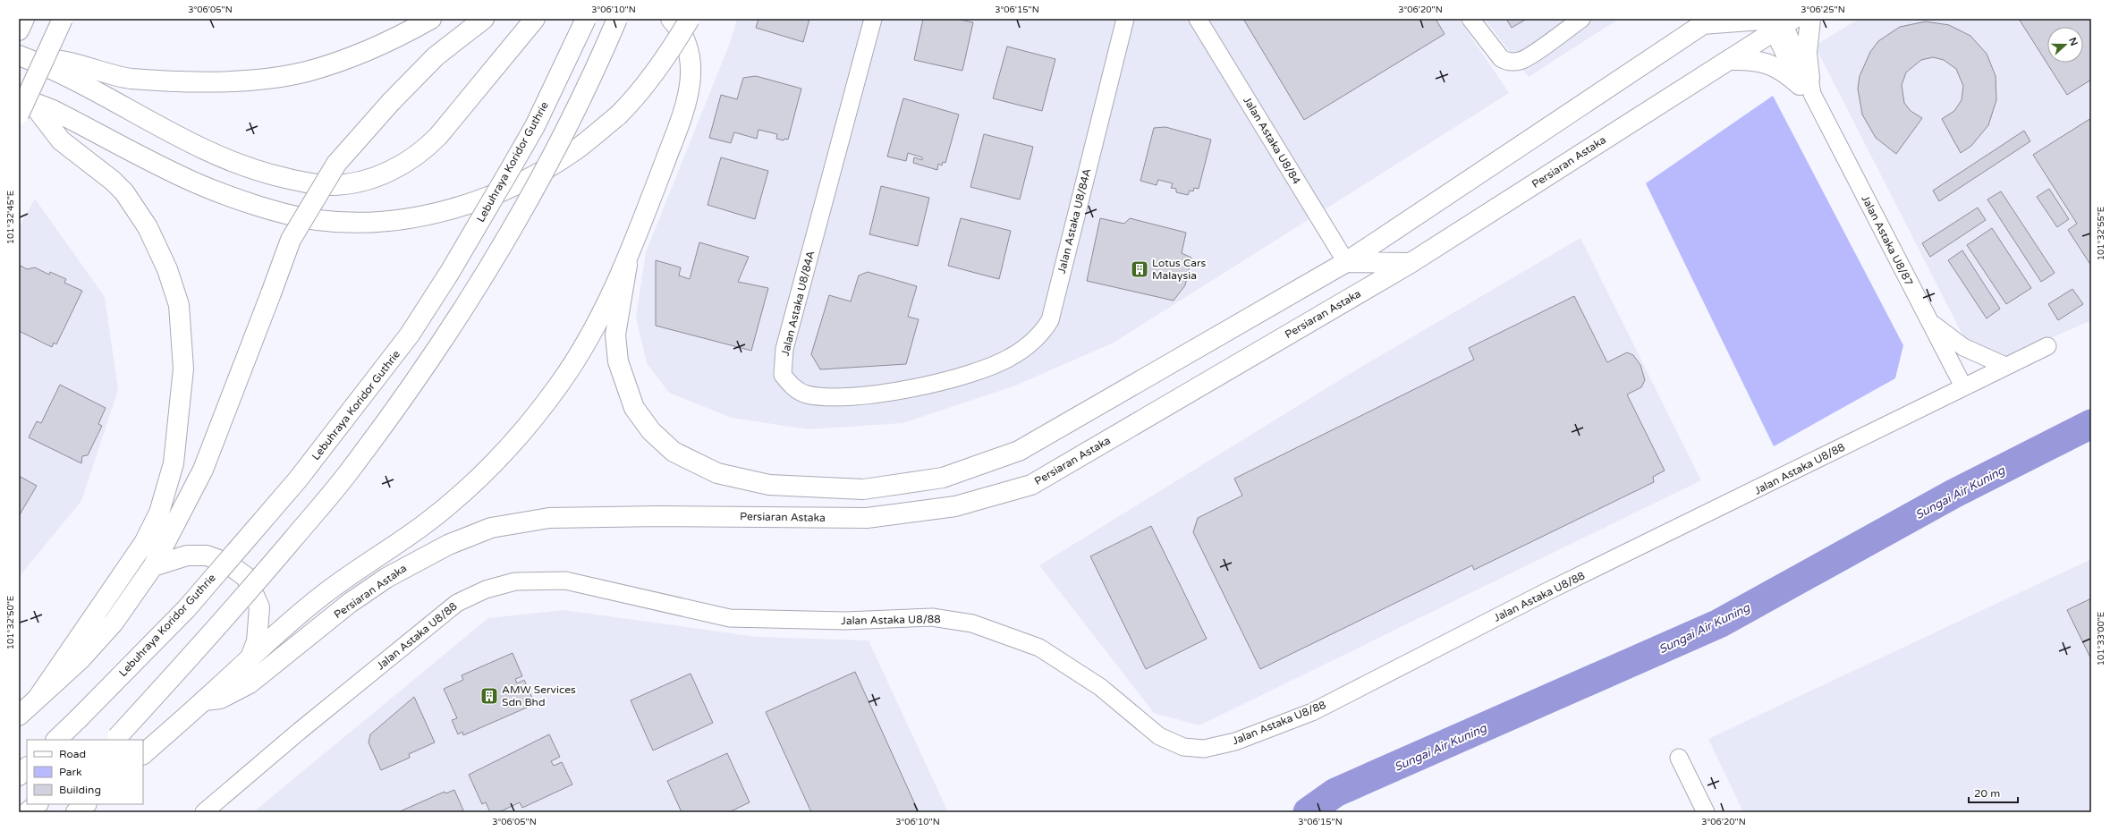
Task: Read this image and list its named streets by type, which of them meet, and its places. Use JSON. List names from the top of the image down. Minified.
{"streets":{"main road":["Lebuhraya Koridor Guthrie","Persiaran Astaka"],"street":["Jalan Astaka U8/84","Jalan Astaka U8/84A","Jalan Astaka U8/87","Jalan Astaka U8/88"]},"crossings":[["Persiaran Astaka","Jalan Astaka U8/87"],["Jalan Astaka U8/87","Jalan Astaka U8/88"]],"water":["Sungai Air Kuning"],"places":{"building":["Lotus Cars Malaysia","AMW Services Sdn Bhd"]},"legend":["Road","Park","Building"],"scale_bar":"20 m","north":"right","coordinates":["3°06'05\"N","3°06'10\"N","3°06'15\"N","3°06'20\"N","3°06'25\"N","101°32'45\"E","101°32'55\"E","101°32'50\"E","101°33'00\"E"]}
